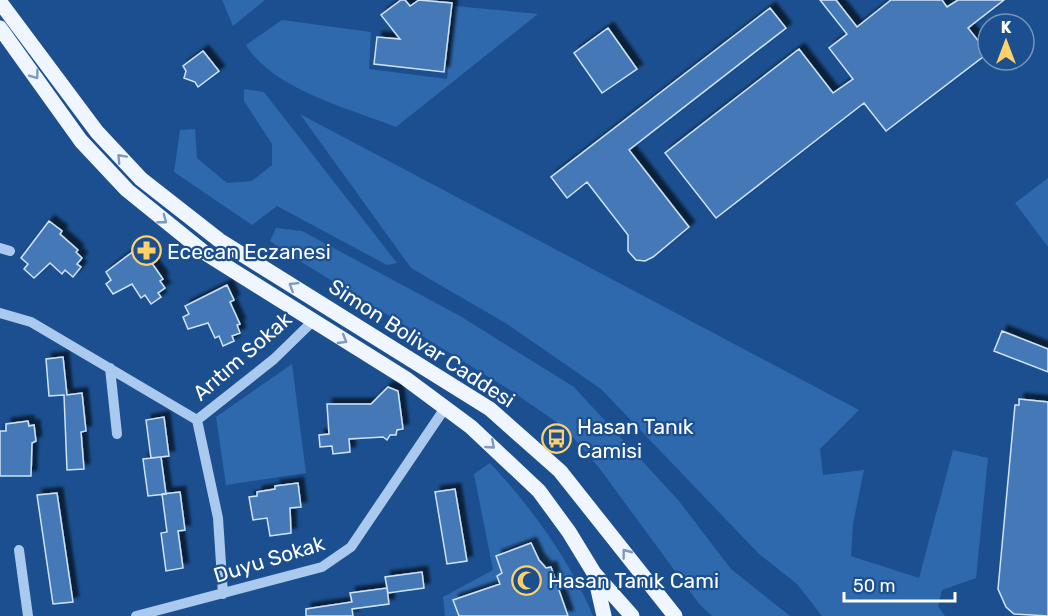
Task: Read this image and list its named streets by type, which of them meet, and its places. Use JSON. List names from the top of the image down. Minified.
{"streets":{"main road":["Simon Bolivar Caddesi"],"street":["Arıtım Sokak","Duyu Sokak"]},"crossings":[["Simon Bolivar Caddesi","Arıtım Sokak"],["Simon Bolivar Caddesi","Duyu Sokak"],["Arıtım Sokak","Duyu Sokak"]],"places":{"pharmacy":["Ececan Eczanesi"],"bus stop":["Hasan Tanık Camisi"],"mosque":["Hasan Tanık Cami"]},"scale_bar":"50 m","north":"top"}
